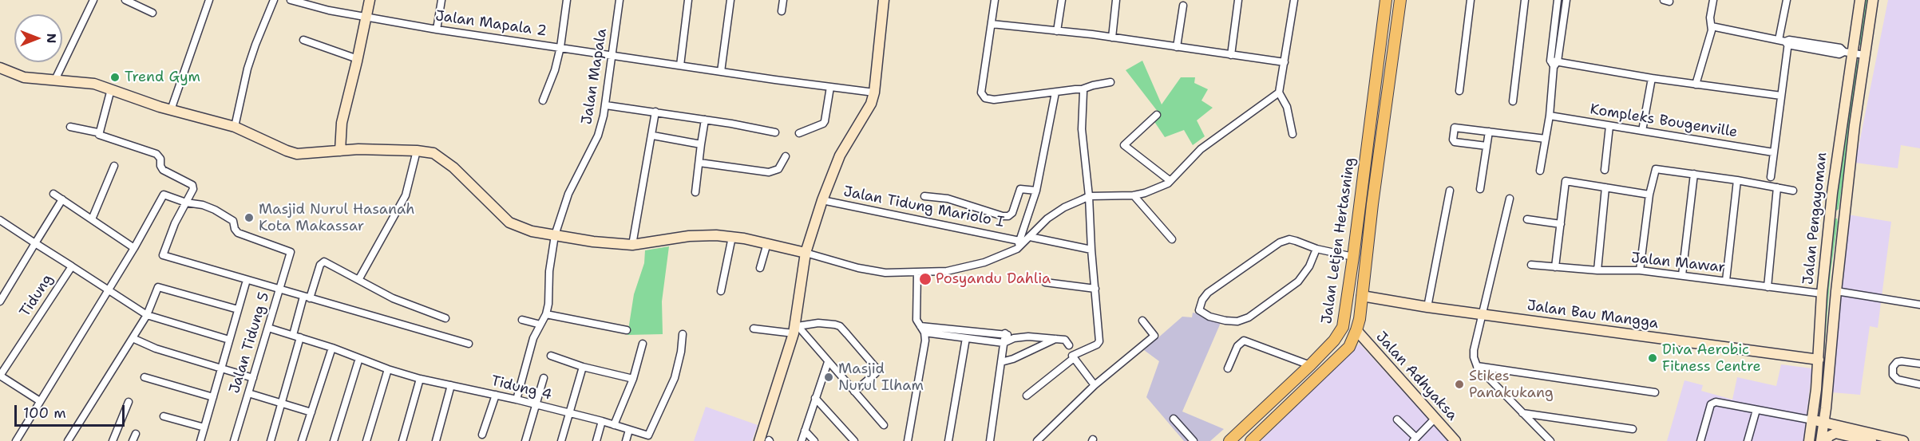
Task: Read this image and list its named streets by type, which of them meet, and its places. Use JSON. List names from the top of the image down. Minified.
{"streets":{"main road":["Jalan Letjen Hertasning"],"street":["Jalan Mapala 2","Jalan Mapala","Kompleks Bougenville","Jalan Tidung Mariolo I","Jalan Pengayoman","Jalan Mawar","Tidung","Jalan Bau Mangga","Jalan Tidung 5","Jalan Adhyaksa","Tidung 4"]},"crossings":[["Jalan Mapala 2","Jalan Mapala"],["Jalan Pengayoman","Jalan Mawar"],["Jalan Pengayoman","Jalan Bau Mangga"],["Jalan Letjen Hertasning","Jalan Bau Mangga"],["Jalan Letjen Hertasning","Jalan Adhyaksa"],["Jalan Tidung 5","Tidung 4"]],"places":["Trend Gym","Masjid Nurul Hasanah Kota Makassar","Posyandu Dahlia","Diva Aerobic Fitness Centre","Masjid Nurul Ilham","Stikes Panakukang"],"scale_bar":"100 m","north":"right"}
